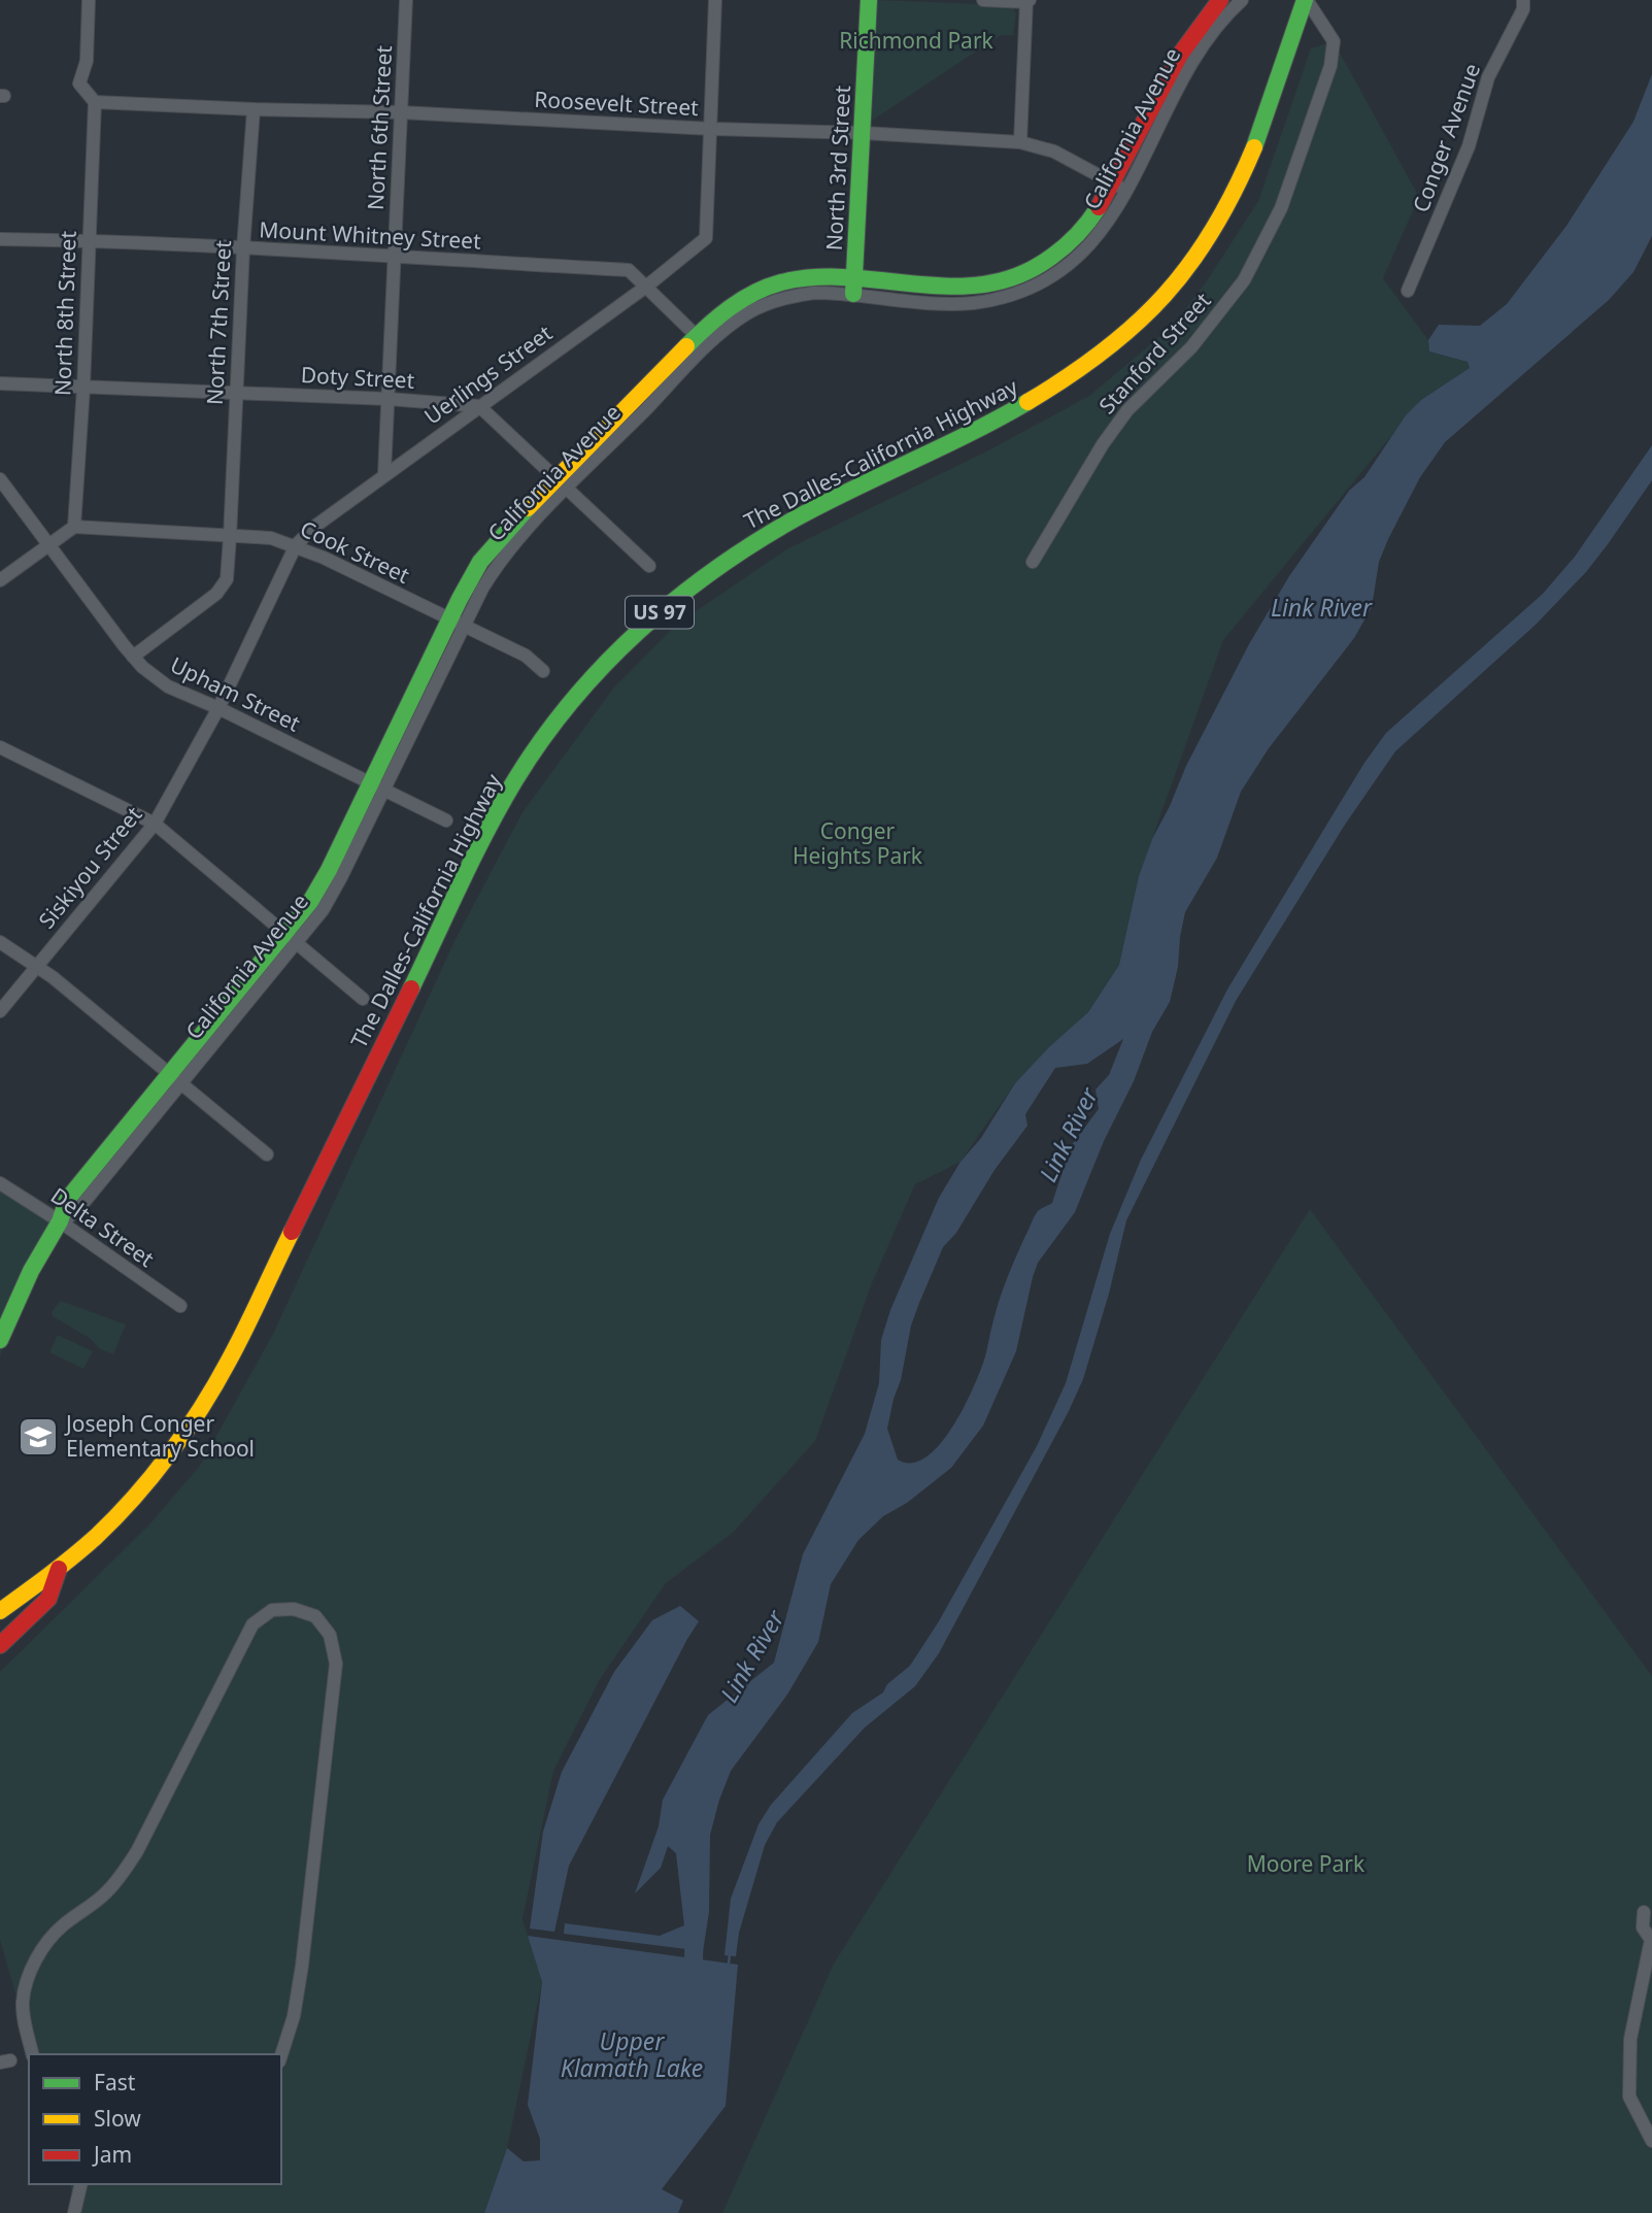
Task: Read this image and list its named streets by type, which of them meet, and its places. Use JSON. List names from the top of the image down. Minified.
{"streets":{"main road":["California Avenue","North 3rd Street","The Dalles-California Highway","US 97"],"street":["Roosevelt Street","North 6th Street","Conger Avenue","Mount Whitney Street","North 8th Street","North 7th Street","Stanford Street","Uerlings Street","Doty Street","Cook Street","Upham Street","Siskiyou Street","Delta Street"]},"crossings":[["Roosevelt Street","North 6th Street"],["Roosevelt Street","California Avenue"],["Roosevelt Street","North 3rd Street"],["Roosevelt Street","North 8th Street"],["Roosevelt Street","North 7th Street"],["Roosevelt Street","Uerlings Street"],["North 6th Street","Mount Whitney Street"],["North 6th Street","Uerlings Street"],["North 6th Street","Doty Street"],["California Avenue","North 3rd Street"],["California Avenue","Mount Whitney Street"],["California Avenue","Cook Street"],["California Avenue","Upham Street"],["California Avenue","Delta Street"],["Mount Whitney Street","North 8th Street"],["Mount Whitney Street","North 7th Street"],["Mount Whitney Street","Uerlings Street"],["North 8th Street","Doty Street"],["North 8th Street","Cook Street"],["North 7th Street","Doty Street"],["North 7th Street","Cook Street"],["Stanford Street","The Dalles-California Highway"],["Uerlings Street","Doty Street"],["Uerlings Street","Cook Street"],["Uerlings Street","Siskiyou Street"],["Cook Street","Siskiyou Street"],["Upham Street","Siskiyou Street"]],"water":["Link River","Upper Klamath Lake"],"parks":["Richmond Park","Conger Heights Park","Moore Park"],"places":{"school or university":["Joseph Conger Elementary School"]},"legend":["Fast","Slow","Jam"]}
